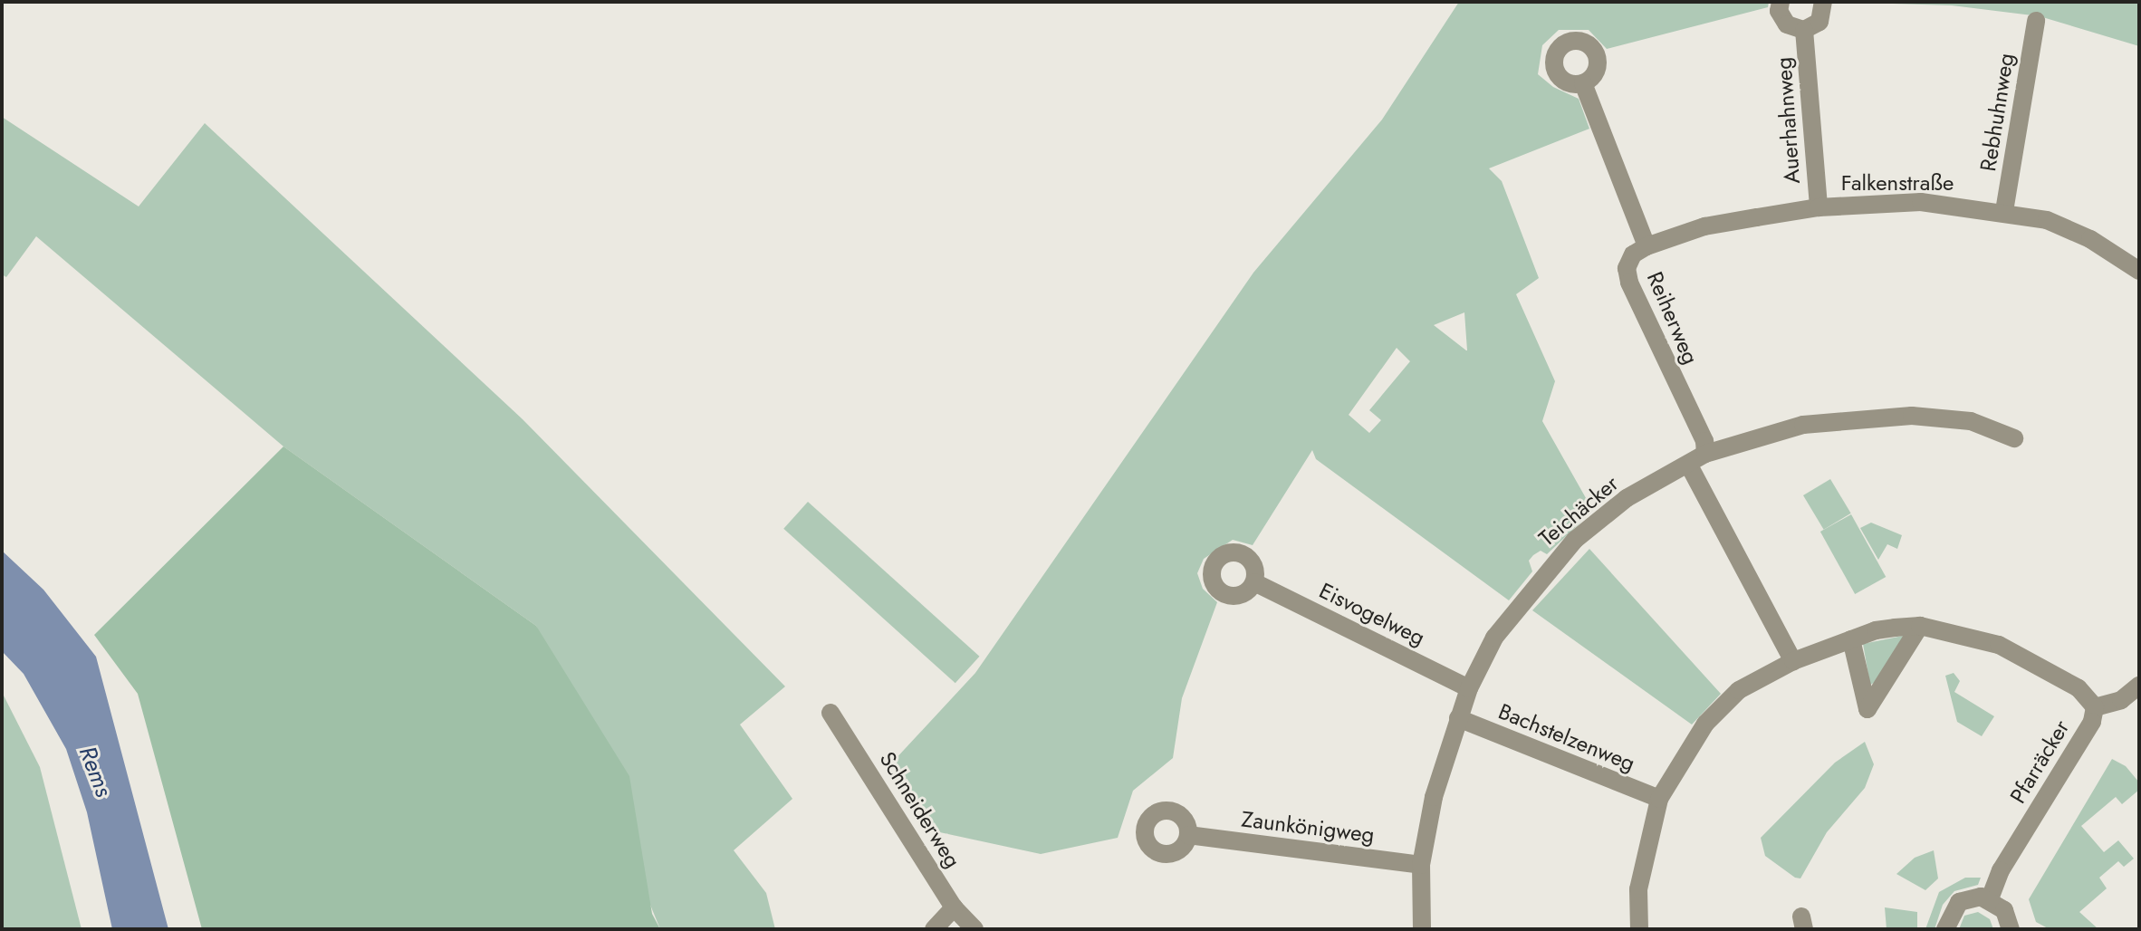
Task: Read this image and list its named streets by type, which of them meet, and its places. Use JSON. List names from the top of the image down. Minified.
{"streets":{"street":["Rebhuhnweg","Auerhahnweg","Falkenstraße","Reiherweg","Teichäcker","Eisvogelweg","Bachstelzenweg","Pfarräcker","Schneiderweg","Zaunkönigweg"]},"crossings":[["Rebhuhnweg","Falkenstraße"],["Auerhahnweg","Falkenstraße"],["Falkenstraße","Reiherweg"],["Reiherweg","Teichäcker"],["Teichäcker","Eisvogelweg"],["Teichäcker","Bachstelzenweg"],["Teichäcker","Zaunkönigweg"],["Bachstelzenweg","Pfarräcker"]],"water":["Rems"]}
